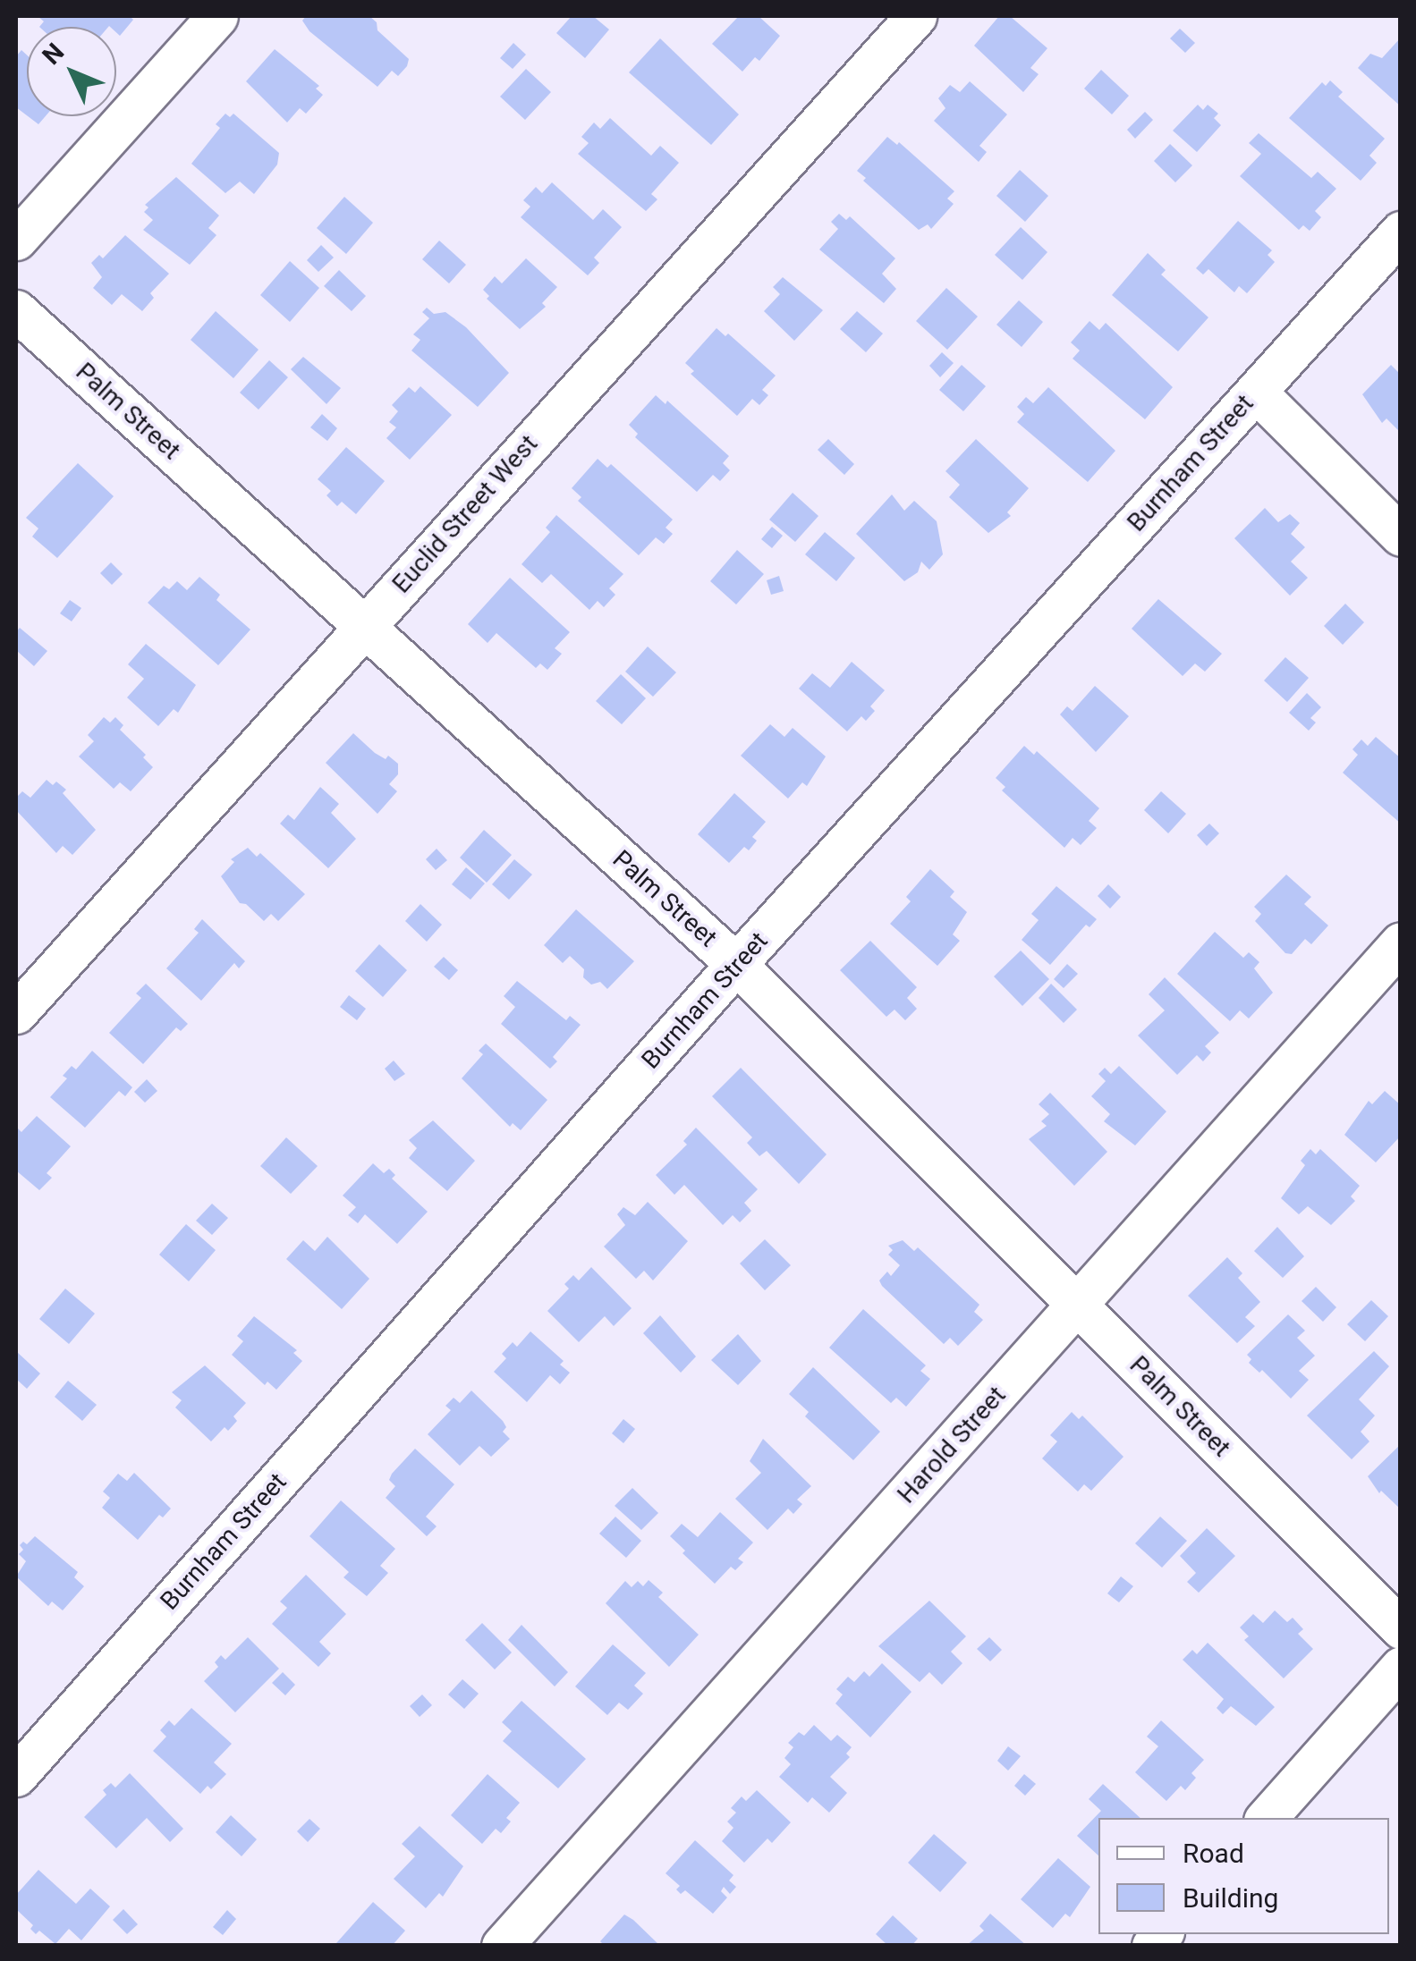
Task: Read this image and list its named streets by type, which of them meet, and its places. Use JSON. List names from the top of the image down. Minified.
{"streets":{"street":["Palm Street","Burnham Street","Euclid Street West","Harold Street"]},"crossings":[["Palm Street","Burnham Street"],["Palm Street","Euclid Street West"],["Palm Street","Harold Street"]],"legend":["Road","Building"],"north":"top left"}
